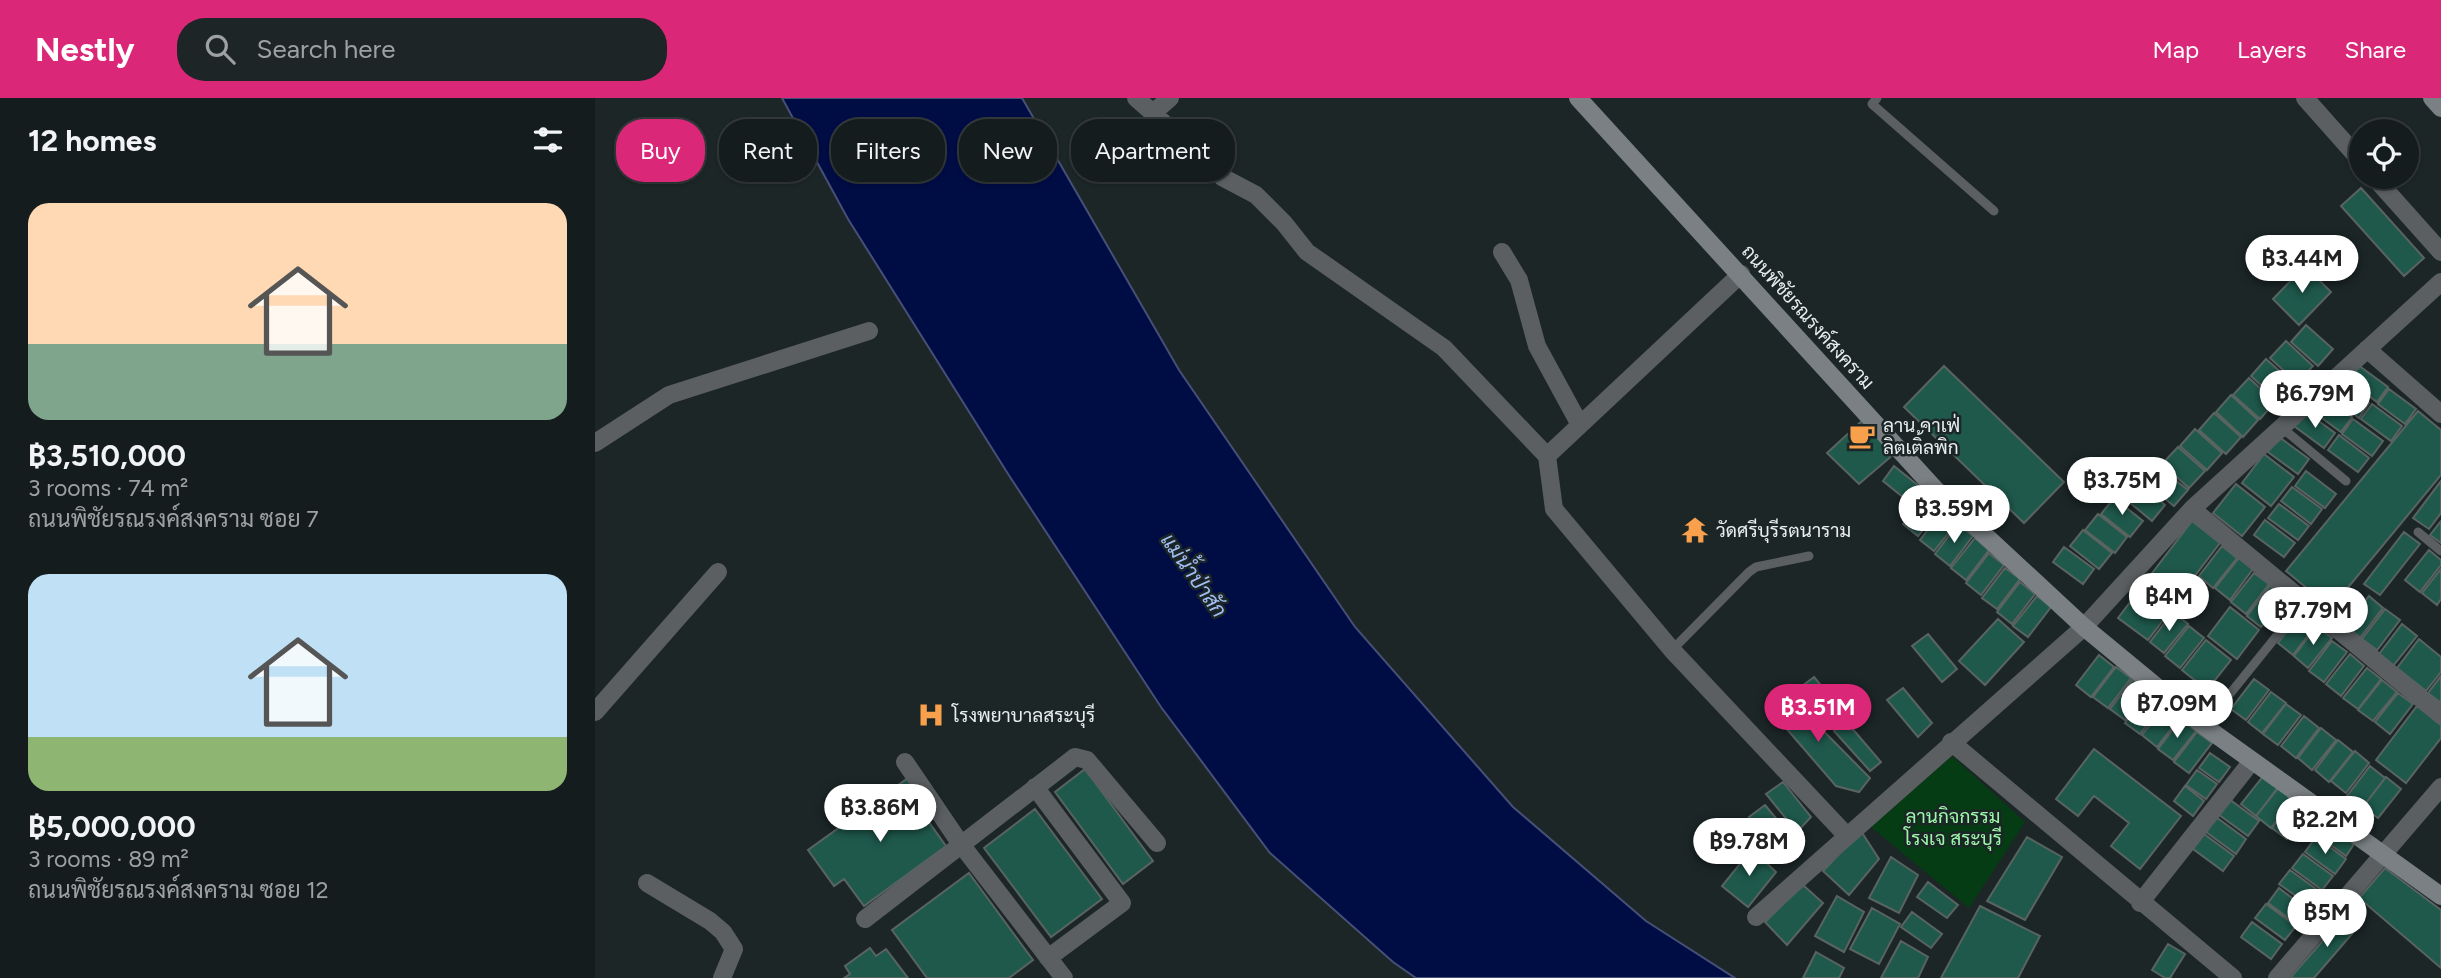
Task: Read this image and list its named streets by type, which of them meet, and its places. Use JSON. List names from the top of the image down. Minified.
{"streets":{"street":["ถนนพิชัยรณรงค์สงคราม"]},"water":["แม่น้ำป่าสัก"],"parks":["ลานกิจกรรม โรงเจ สระบุรี"],"places":{"cafe":["ลาน คาเฟ่ ลิตเติ้ลพิก"],"temple":["วัดศรีบุรีรตนาราม"],"hospital":["โรงพยาบาลสระบุรี"]},"page":{"header":"Nestly","search":"Search here","nav":["Map","Layers","Share"],"heading":"12 homes","chip":["Buy","Rent","Filters","New","Apartment"],"list":[{"name":"฿3,510,000","note":"3 rooms · 74 m² · ถนนพิชัยรณรงค์สงคราม ซอย 7"},{"name":"฿5,000,000","note":"3 rooms · 89 m² · ถนนพิชัยรณรงค์สงคราม ซอย 12"}],"price":["฿3.44M","฿6.79M","฿3.75M","฿3.59M","฿4M","฿7.79M","฿7.09M","฿3.51M","฿3.86M","฿2.2M","฿9.78M","฿5M"]}}
